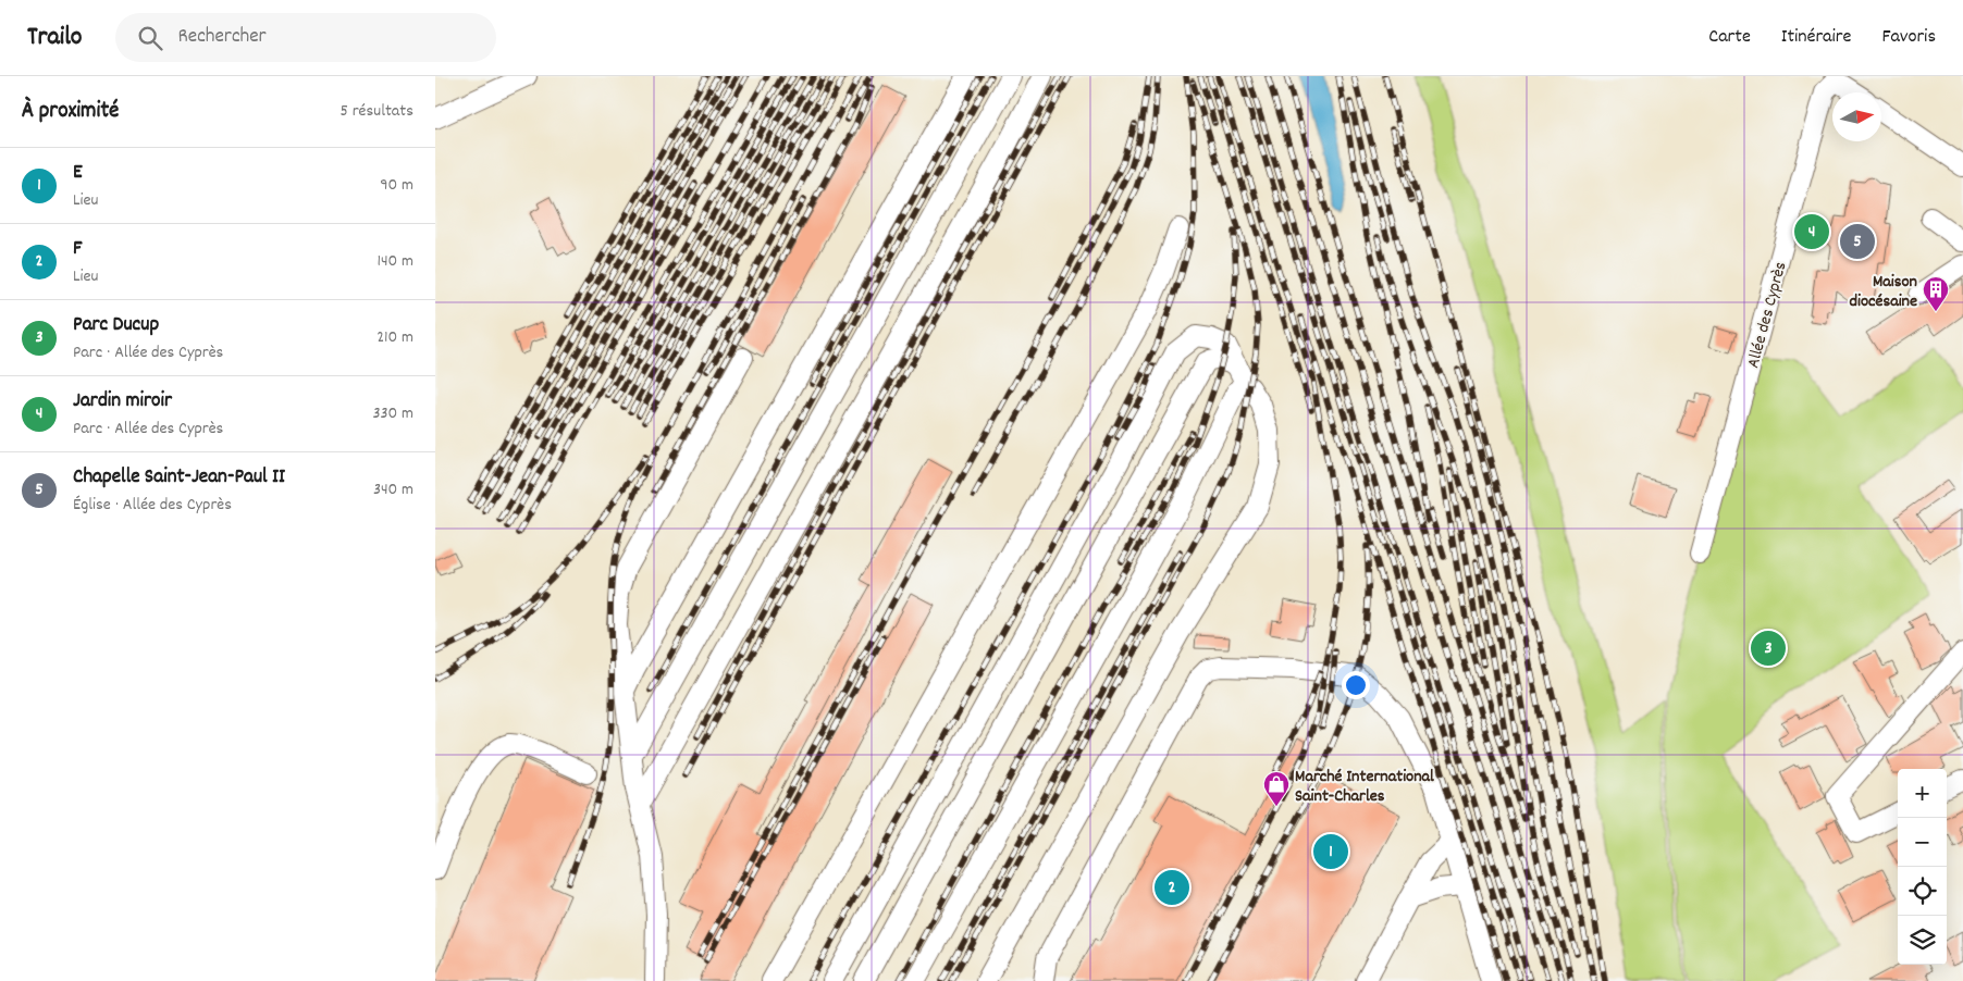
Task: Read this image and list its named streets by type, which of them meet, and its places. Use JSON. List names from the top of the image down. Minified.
{"streets":{"street":["Allée des Cyprès"]},"places":{"building":["Maison diocésaine"],"shop":["Marché International Saint-Charles"]},"north":"right","page":{"header":"Trailo","search":"Rechercher","nav":["Carte","Itinéraire","Favoris"],"heading":["À proximité","5 résultats"],"list":[{"mark":"1","name":"E","note":"Lieu","value":"90 m"},{"mark":"2","name":"F","note":"Lieu","value":"140 m"},{"mark":"3","name":"Parc Ducup","note":"Parc · Allée des Cyprès","value":"210 m"},{"mark":"4","name":"Jardin miroir","note":"Parc · Allée des Cyprès","value":"330 m"},{"mark":"5","name":"Chapelle Saint-Jean-Paul II","note":"Église · Allée des Cyprès","value":"340 m"}],"pins":["4","5","3","1","2"],"map_buttons":["+","−"]}}
